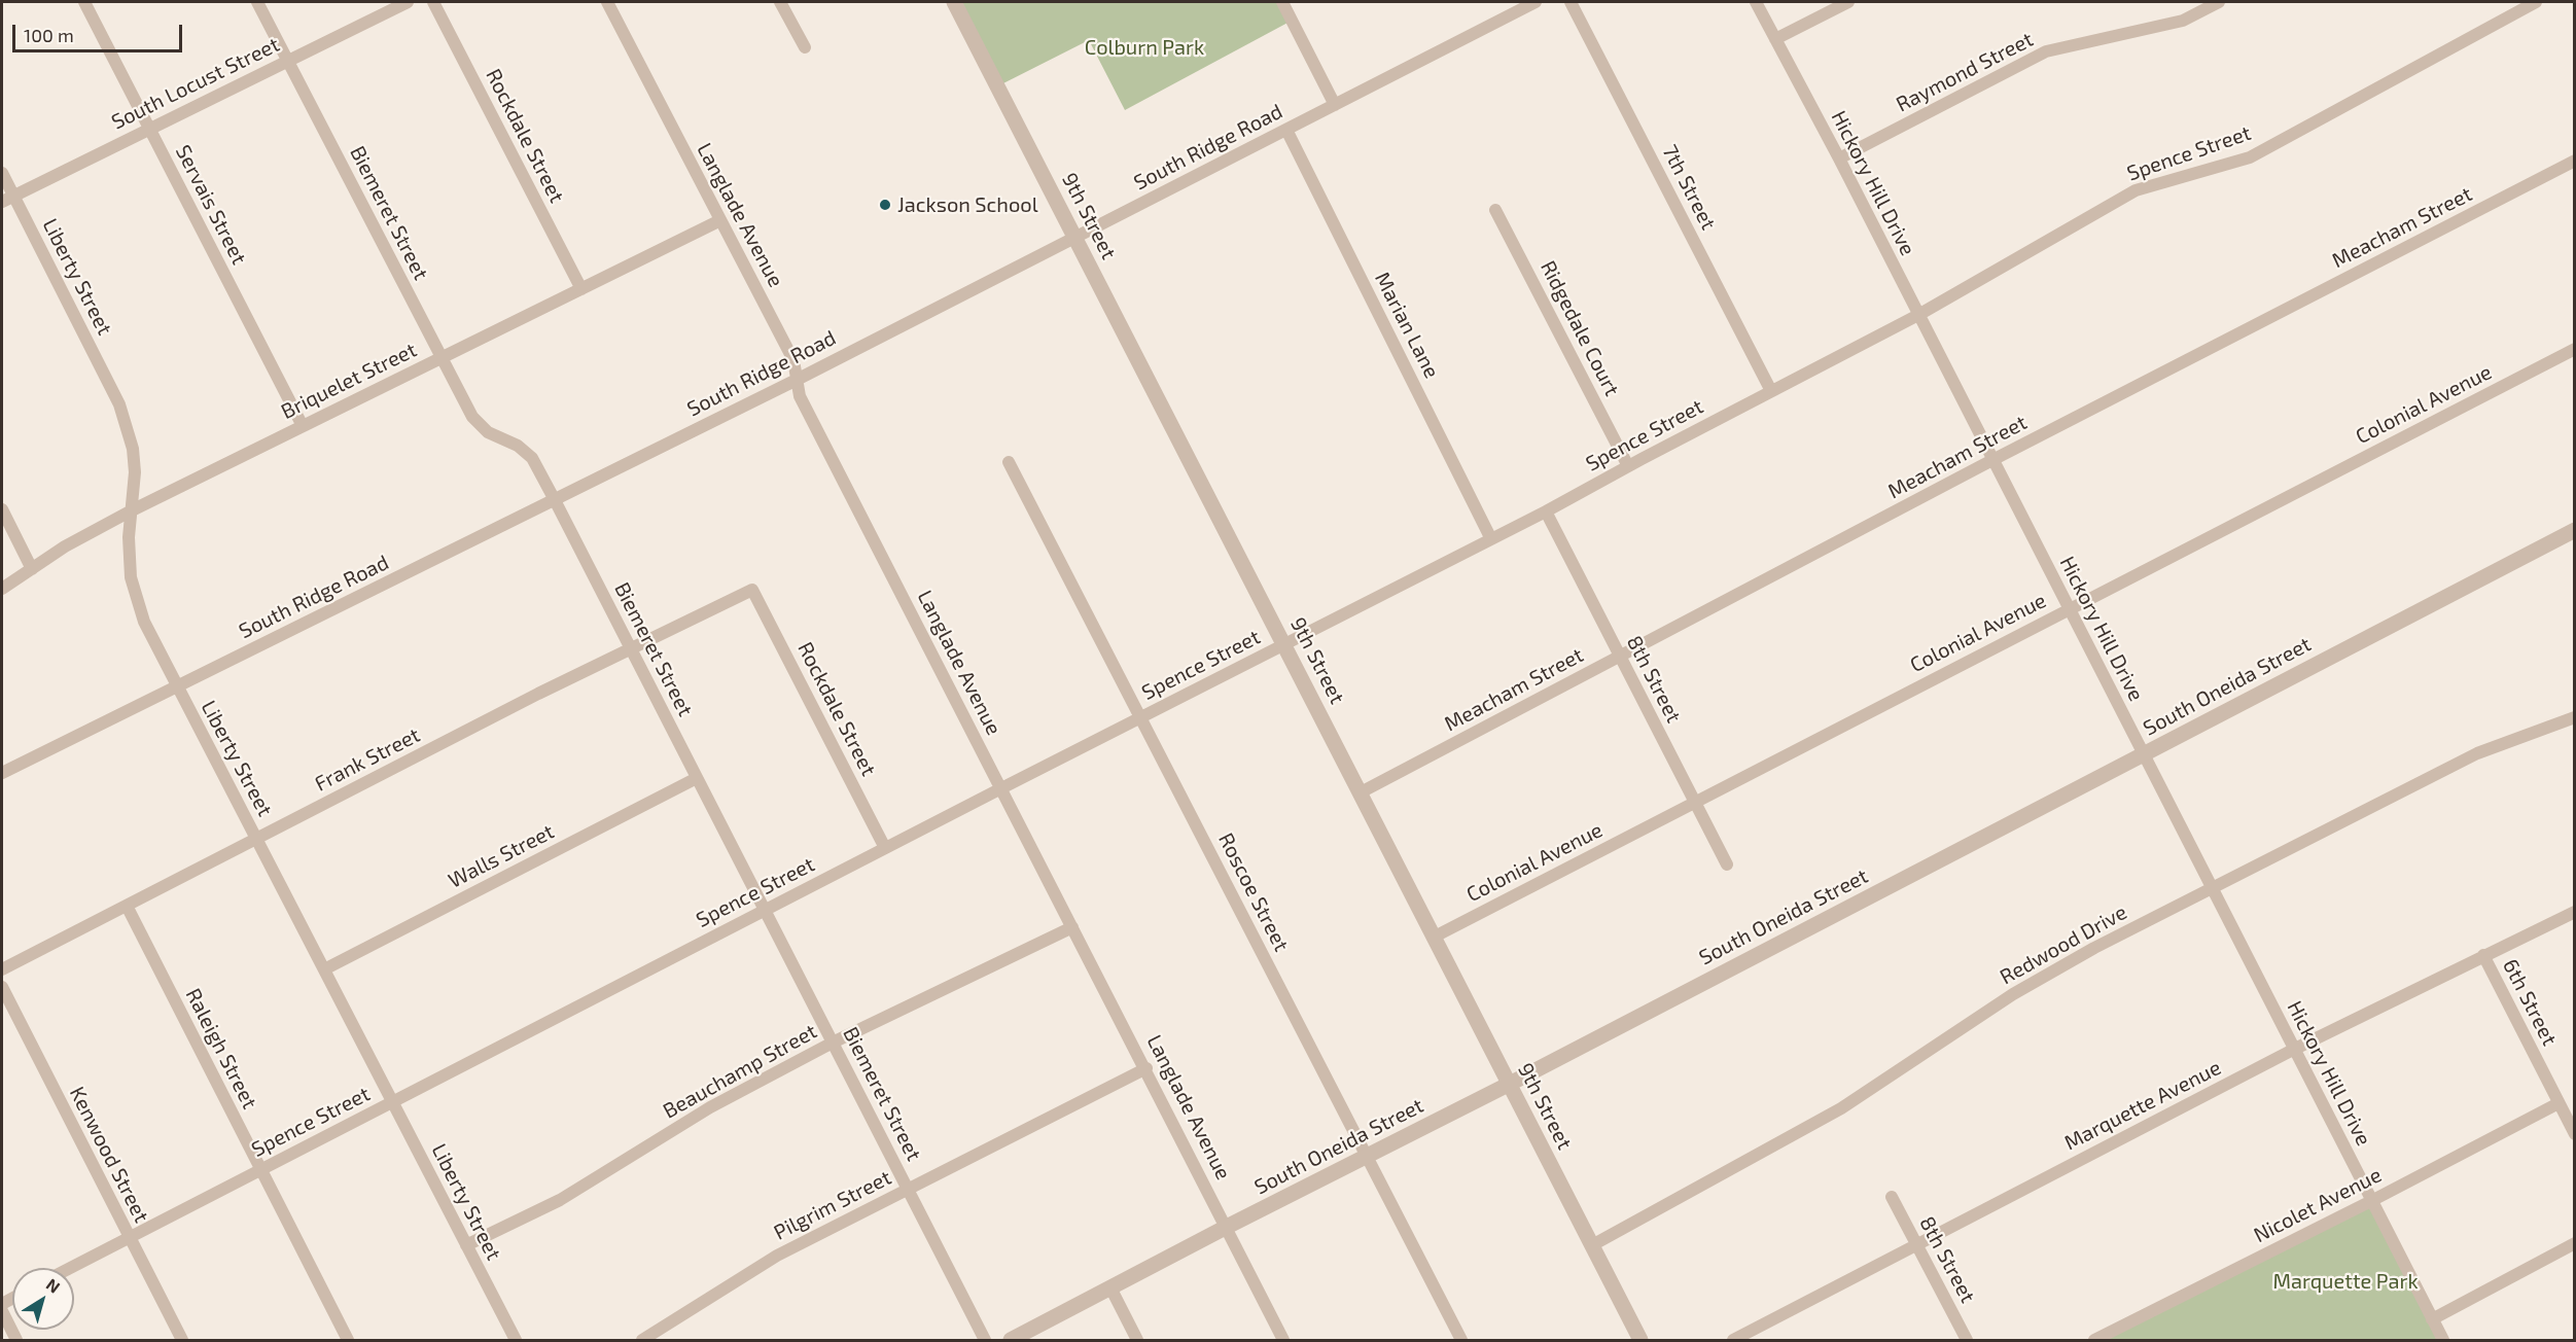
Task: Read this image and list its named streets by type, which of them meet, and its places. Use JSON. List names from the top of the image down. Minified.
{"streets":{"street":["Raymond Street","South Locust Street","Rockdale Street","South Ridge Road","Spence Street","Hickory Hill Drive","7th Street","Servais Street","Biemeret Street","Langlade Avenue","9th Street","Meacham Street","Liberty Street","Marian Lane","Ridgedale Court","Briquelet Street","Colonial Avenue","8th Street","South Oneida Street","Frank Street","Walls Street","Roscoe Street","Redwood Drive","6th Street","Raleigh Street","Beauchamp Street","Marquette Avenue","Kenwood Street","Pilgrim Street","Nicolet Avenue"]},"crossings":[["Raymond Street","Hickory Hill Drive"],["South Locust Street","Servais Street"],["South Locust Street","Biemeret Street"],["South Locust Street","Liberty Street"],["Rockdale Street","Spence Street"],["Rockdale Street","Briquelet Street"],["Rockdale Street","Frank Street"],["South Ridge Road","Biemeret Street"],["South Ridge Road","Langlade Avenue"],["South Ridge Road","9th Street"],["South Ridge Road","Liberty Street"],["South Ridge Road","Marian Lane"],["Spence Street","Hickory Hill Drive"],["Spence Street","7th Street"],["Spence Street","Biemeret Street"],["Spence Street","Langlade Avenue"],["Spence Street","9th Street"],["Spence Street","Liberty Street"],["Spence Street","Marian Lane"],["Spence Street","Ridgedale Court"],["Spence Street","8th Street"],["Spence Street","Roscoe Street"],["Spence Street","Raleigh Street"],["Spence Street","Kenwood Street"],["Hickory Hill Drive","Meacham Street"],["Hickory Hill Drive","Colonial Avenue"],["Hickory Hill Drive","South Oneida Street"],["Hickory Hill Drive","Redwood Drive"],["Hickory Hill Drive","Marquette Avenue"],["Hickory Hill Drive","Nicolet Avenue"],["Servais Street","Briquelet Street"],["Biemeret Street","Briquelet Street"],["Biemeret Street","Frank Street"],["Biemeret Street","Walls Street"],["Biemeret Street","Beauchamp Street"],["Biemeret Street","Pilgrim Street"],["Langlade Avenue","Briquelet Street"],["Langlade Avenue","South Oneida Street"],["Langlade Avenue","Beauchamp Street"],["Langlade Avenue","Pilgrim Street"],["9th Street","Meacham Street"],["9th Street","Colonial Avenue"],["9th Street","South Oneida Street"],["9th Street","Redwood Drive"],["Meacham Street","8th Street"],["Liberty Street","Briquelet Street"],["Liberty Street","Frank Street"],["Liberty Street","Walls Street"],["Liberty Street","Beauchamp Street"],["Colonial Avenue","8th Street"],["8th Street","Marquette Avenue"],["South Oneida Street","Roscoe Street"],["Frank Street","Raleigh Street"],["6th Street","Marquette Avenue"],["6th Street","Nicolet Avenue"]],"parks":["Colburn Park","Marquette Park"],"places":["Jackson School"],"scale_bar":"100 m","north":"top right"}
